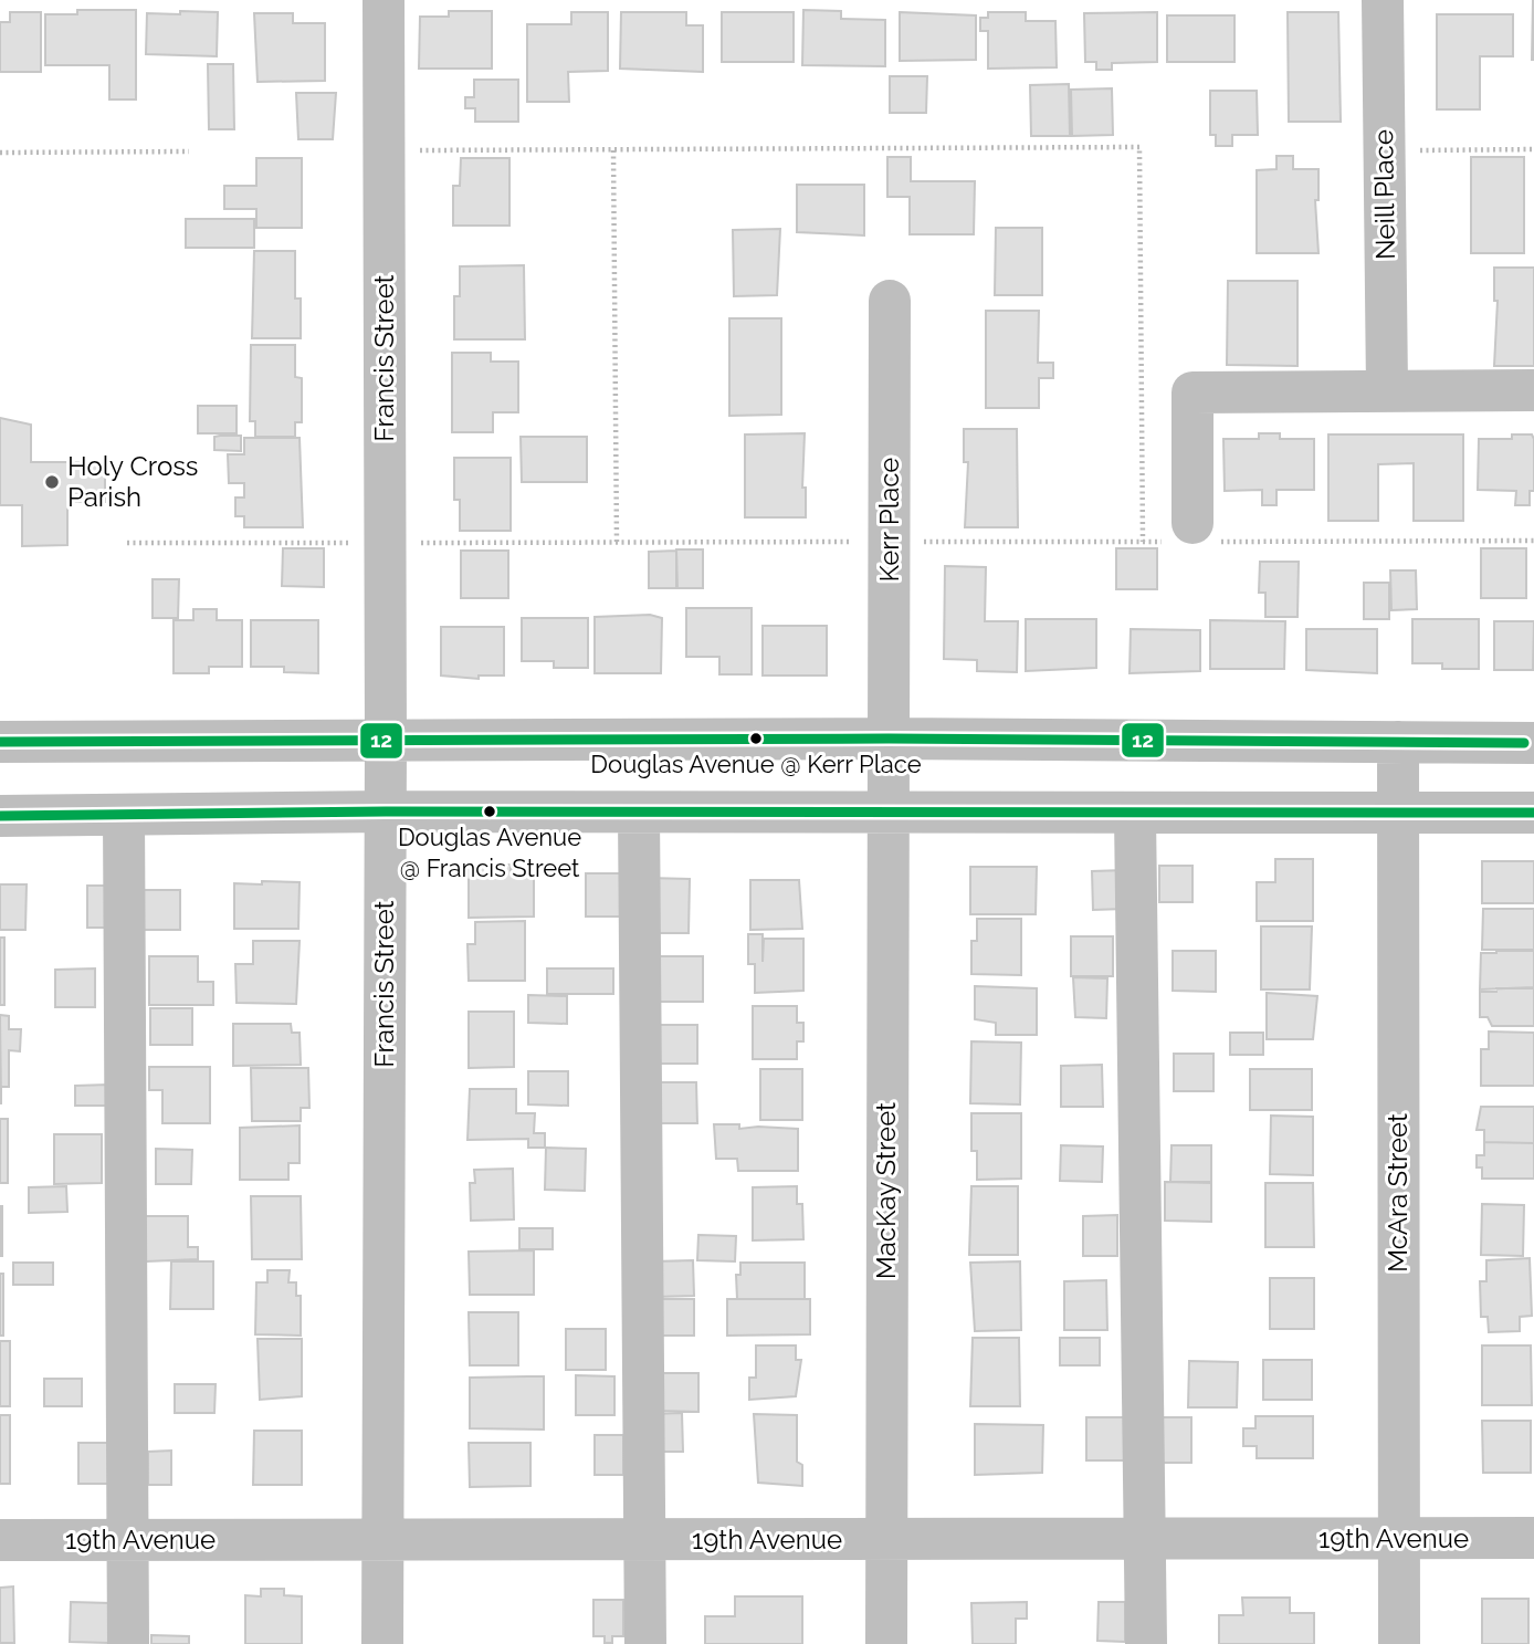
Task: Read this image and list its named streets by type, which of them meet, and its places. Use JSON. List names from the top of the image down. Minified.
{"streets":{"street":["Neill Place","Francis Street","Kerr Place","MacKay Street","McAra Street","19th Avenue"]},"crossings":[["Francis Street","19th Avenue"],["Kerr Place","MacKay Street"],["MacKay Street","19th Avenue"],["McAra Street","19th Avenue"]],"places":["Holy Cross Parish","Douglas Avenue @ Kerr Place","Douglas Avenue @ Francis Street"],"lines":["transit line 12"]}
